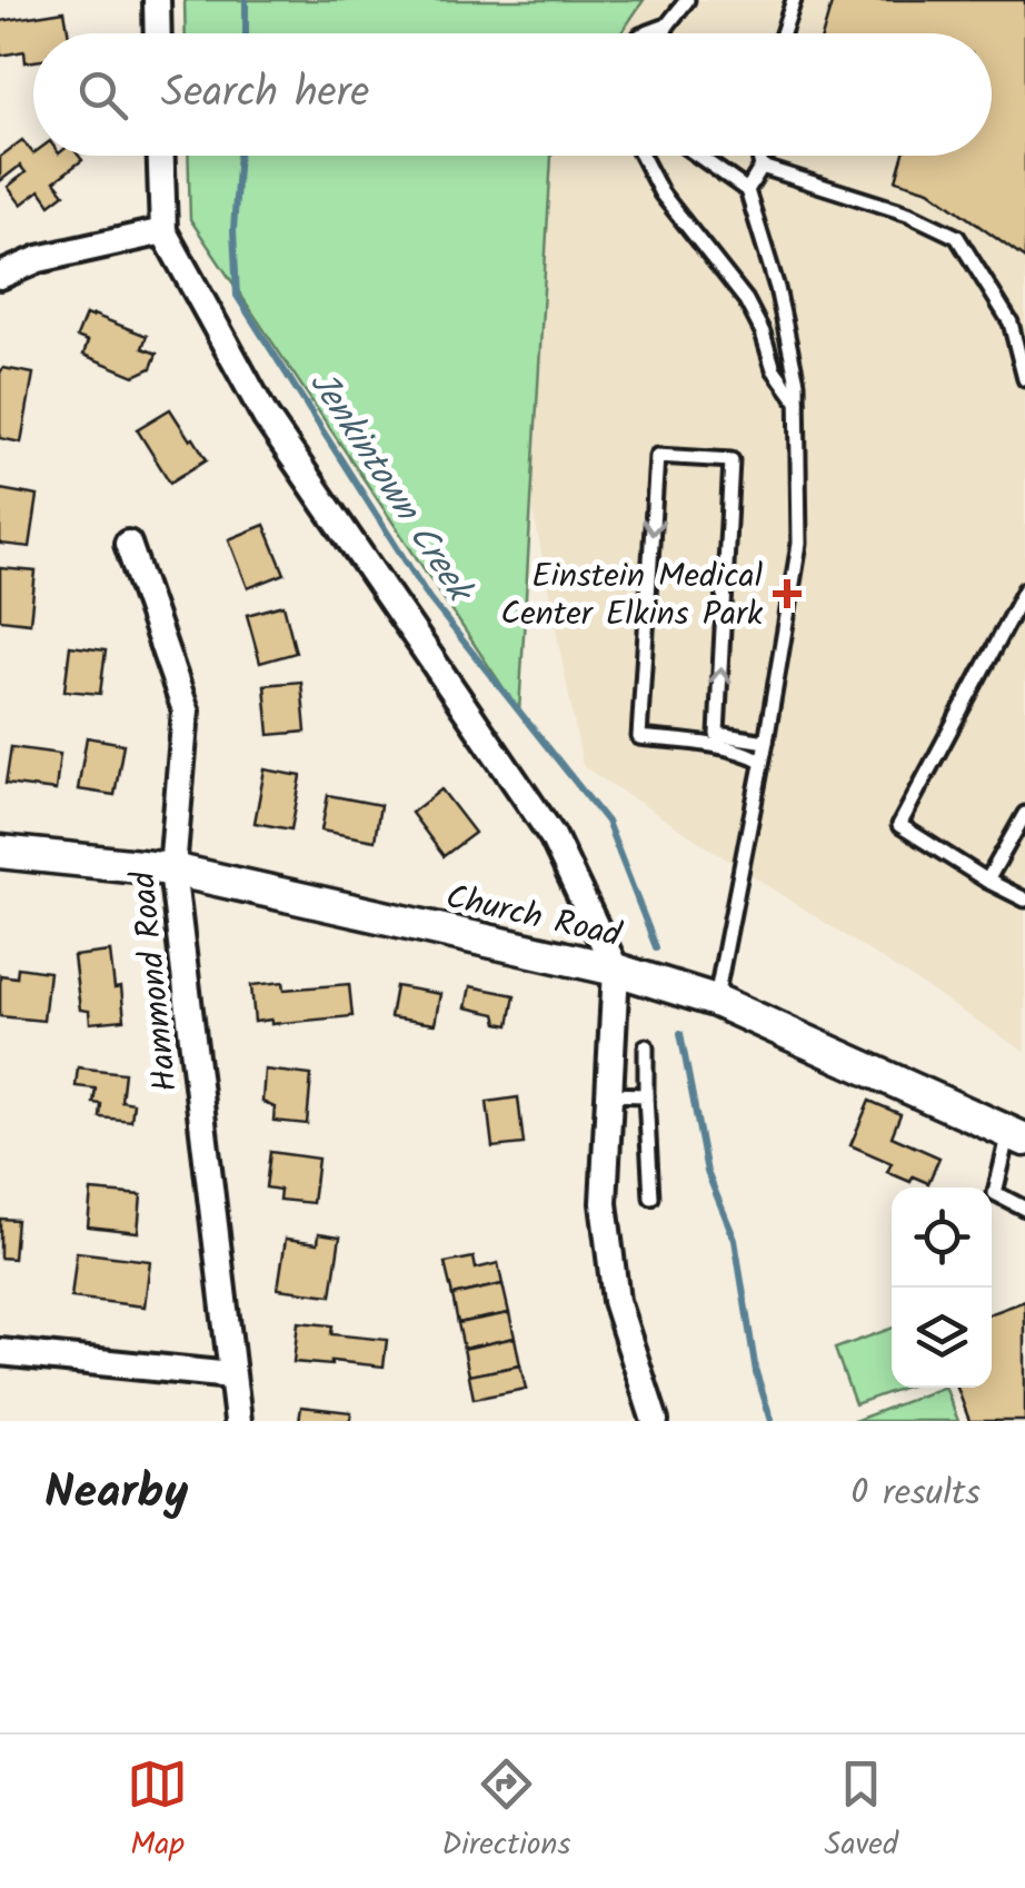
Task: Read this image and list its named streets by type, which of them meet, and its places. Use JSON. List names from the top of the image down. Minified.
{"streets":{"street":["Church Road","Hammond Road"]},"crossings":[["Church Road","Hammond Road"]],"water":["Jenkintown Creek"],"places":{"health":["Einstein Medical Center Elkins Park"]},"page":{"search":"Search here","heading":["Nearby","0 results"],"nav":["Map","Directions","Saved"]}}
